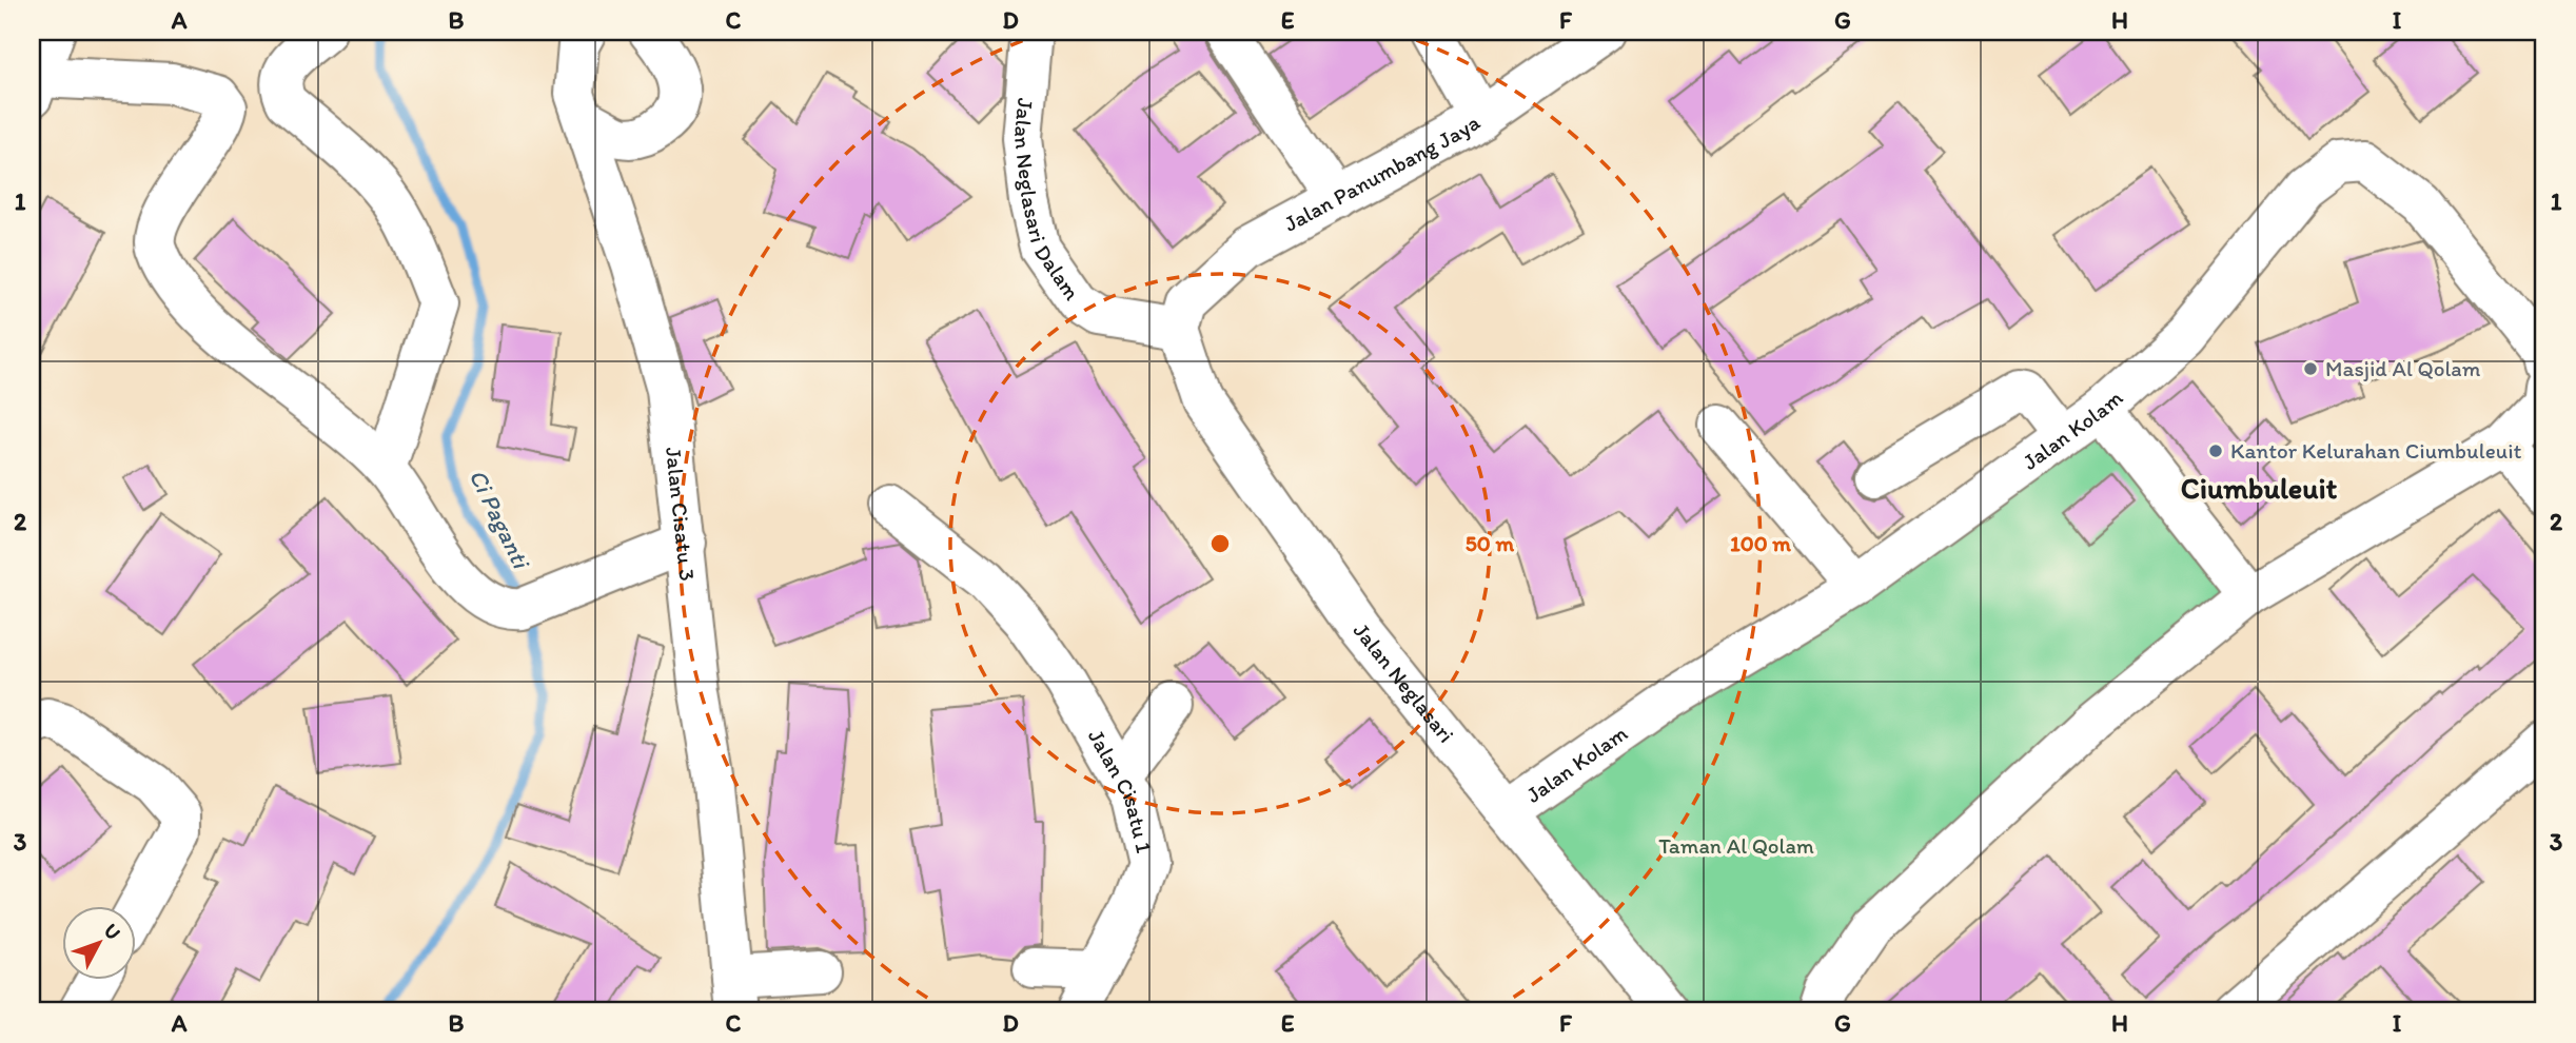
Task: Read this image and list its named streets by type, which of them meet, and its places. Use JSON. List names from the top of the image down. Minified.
{"streets":{"street":["Jalan Panumbang Jaya","Jalan Neglasari Dalam","Jalan Kolam","Jalan Cisatu 3","Jalan Neglasari","Jalan Cisatu 1"]},"crossings":[["Jalan Panumbang Jaya","Jalan Neglasari Dalam"],["Jalan Panumbang Jaya","Jalan Neglasari"],["Jalan Neglasari Dalam","Jalan Neglasari"],["Jalan Kolam","Jalan Neglasari"]],"districts":["Ciumbuleuit"],"water":["Ci Paganti"],"parks":["Taman Al Qolam"],"places":["Masjid Al Qolam","Kantor Kelurahan Ciumbuleuit"],"north":"top right","grid":{"columns":["A","B","C","D","E","F","G","H","I"],"rows":["1","2","3"]},"rings":["50 m","100 m"]}
